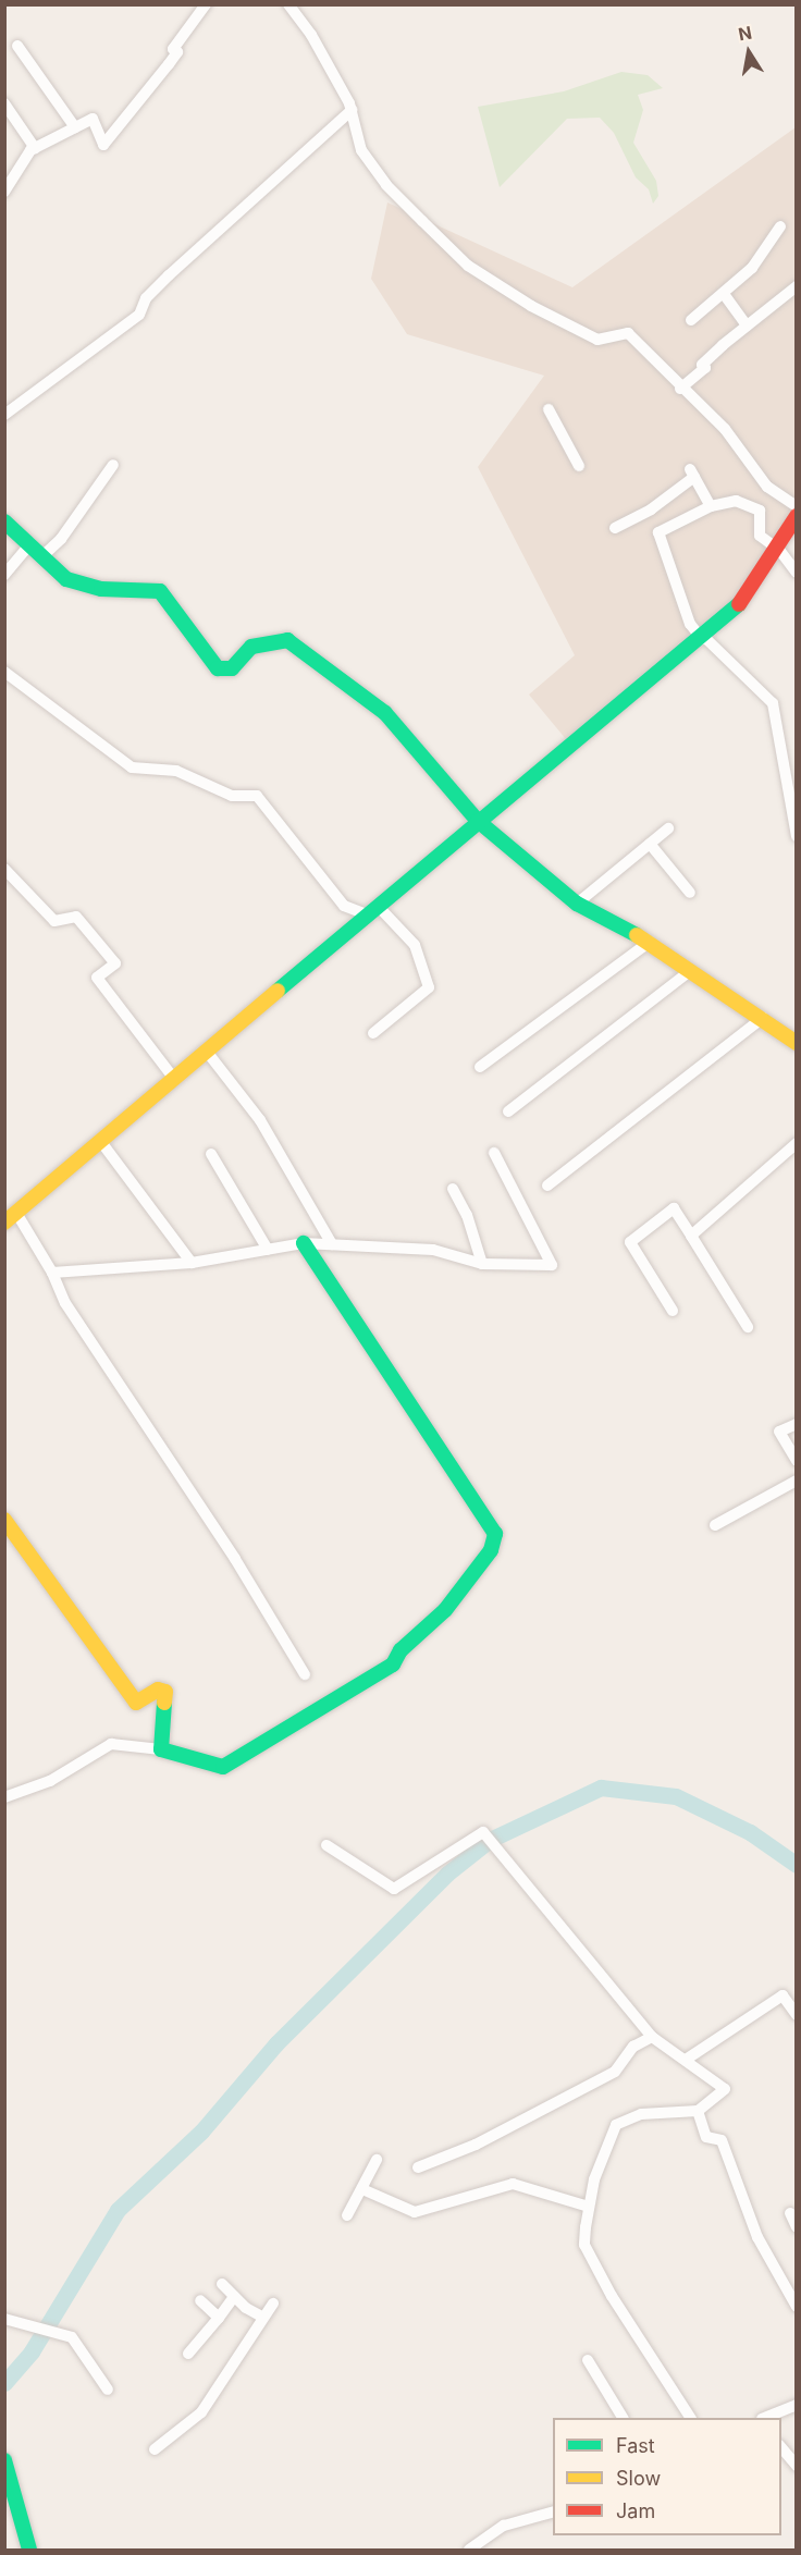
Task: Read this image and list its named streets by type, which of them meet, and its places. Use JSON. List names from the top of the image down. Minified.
{"legend":["Fast","Slow","Jam"],"north":"top"}
